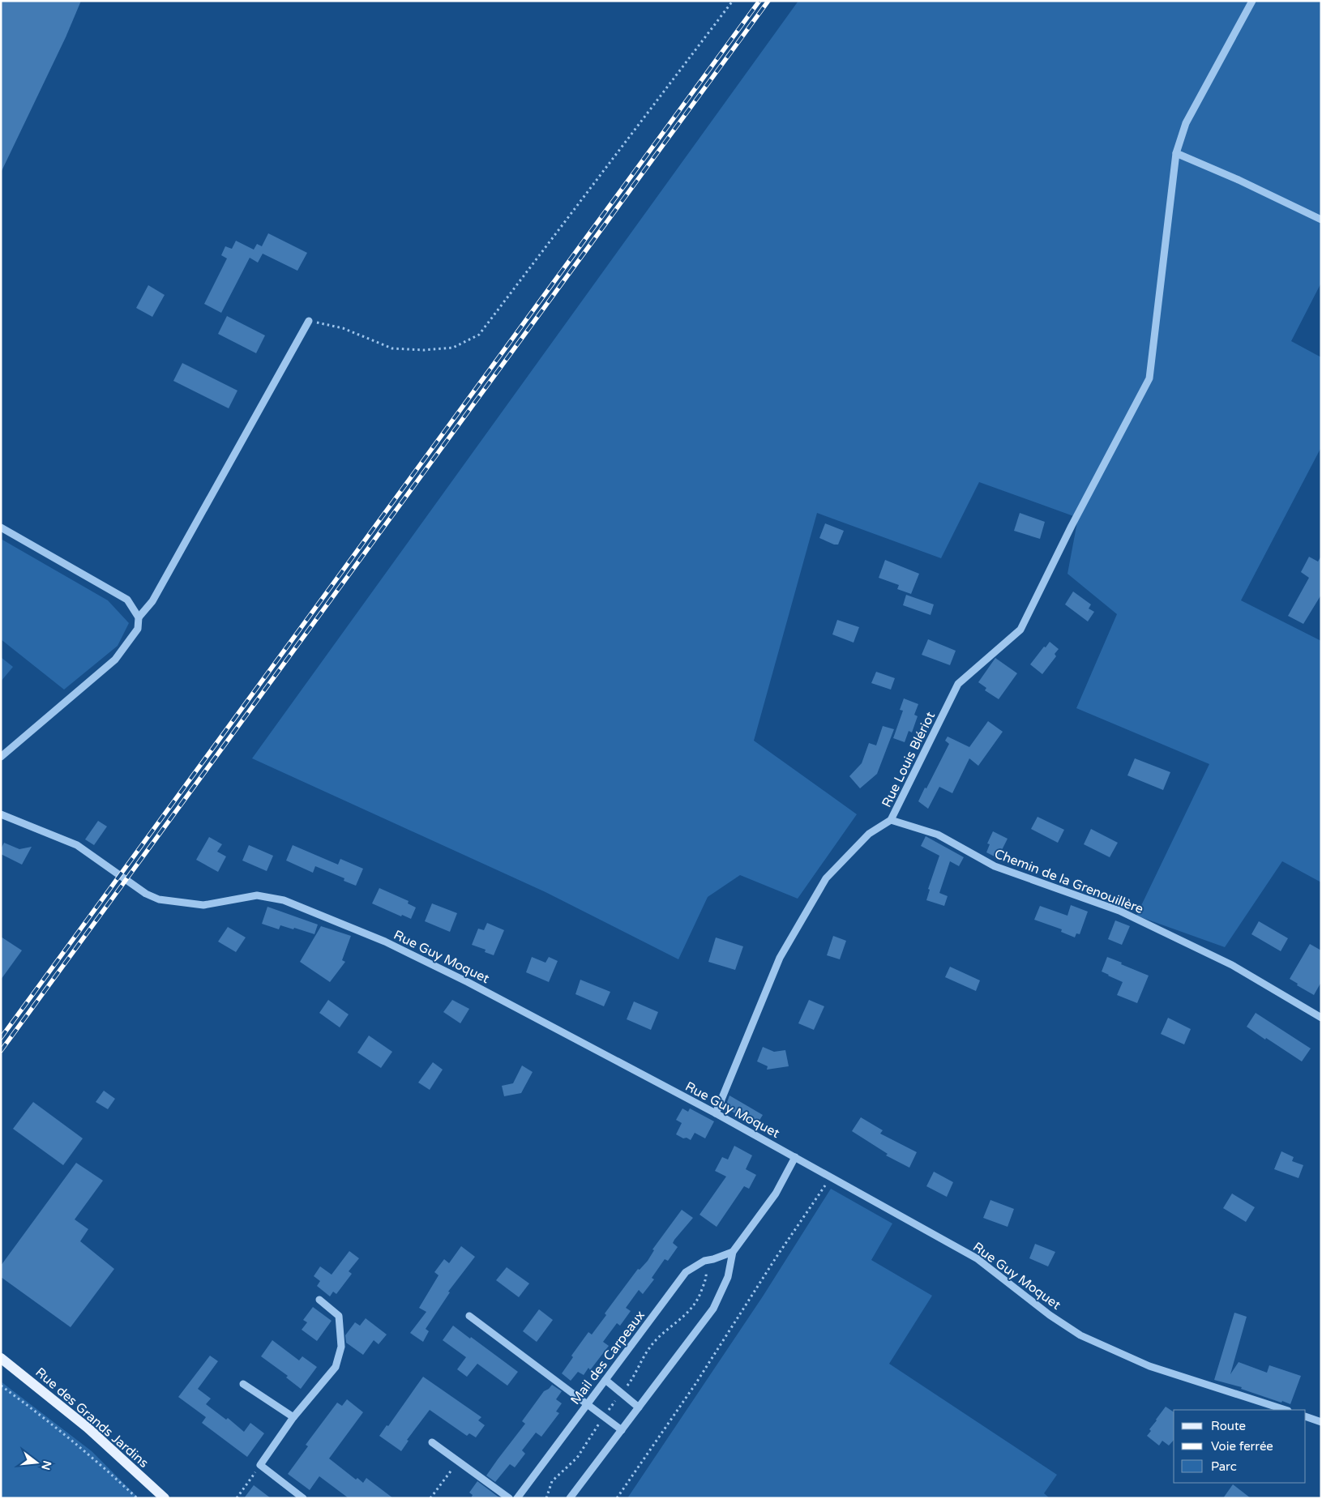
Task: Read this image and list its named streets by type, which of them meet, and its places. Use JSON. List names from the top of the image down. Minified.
{"streets":{"main road":["Rue des Grands Jardins"],"street":["Rue Louis Blériot","Chemin de la Grenouillère","Rue Guy Moquet","Mail des Carpeaux"]},"crossings":[["Rue Louis Blériot","Chemin de la Grenouillère"],["Rue Louis Blériot","Rue Guy Moquet"]],"legend":["Route","Voie ferrée","Parc"],"north":"right"}
